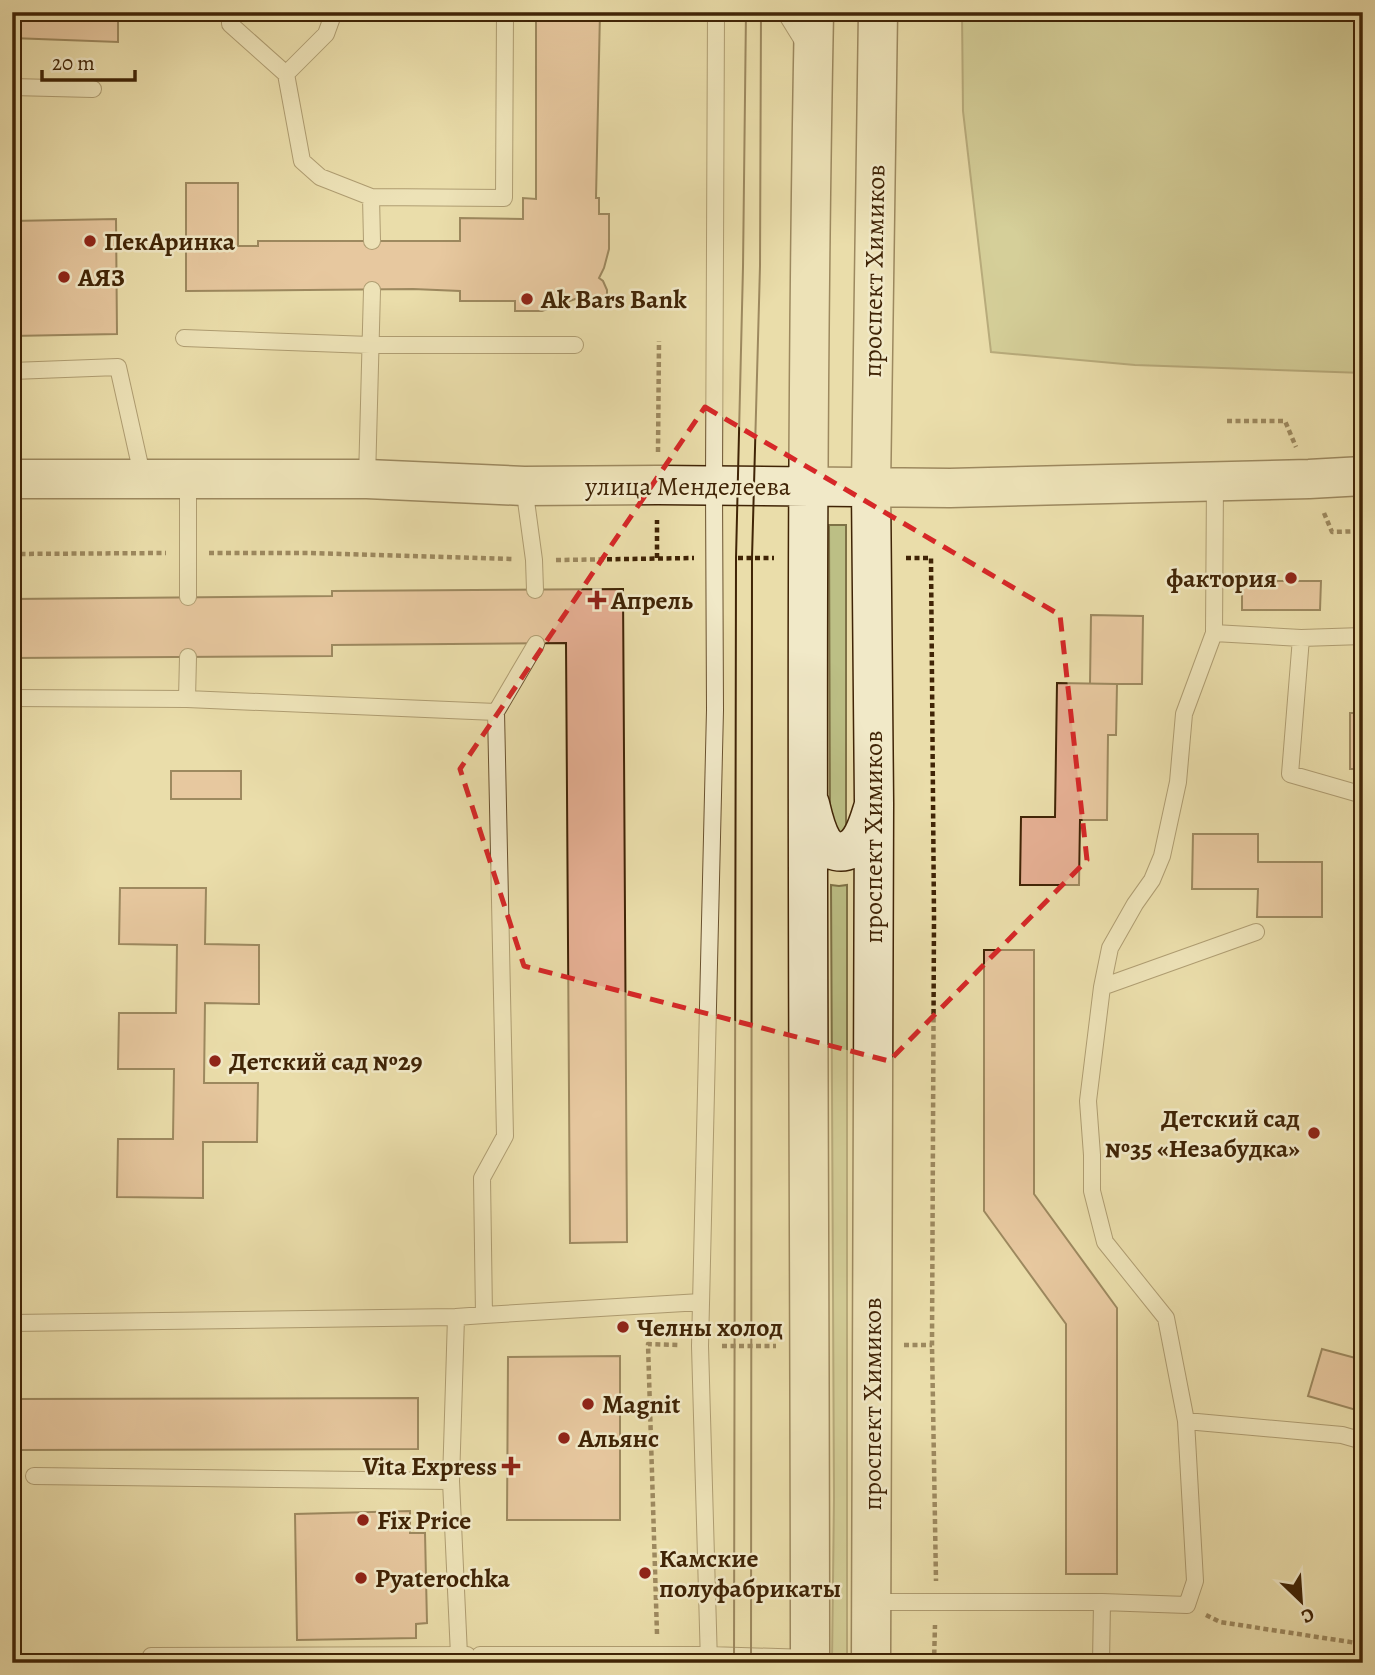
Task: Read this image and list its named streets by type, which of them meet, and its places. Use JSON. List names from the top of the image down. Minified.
{"streets":{"main road":["проспект Химиков","улица Менделеева"]},"crossings":[["проспект Химиков","улица Менделеева"]],"places":{"other":["ПекАринка","АЯЗ","Ak Bars Bank","фактория","Детский сад №29","Детский сад №35 «Незабудка»","Челны холод","Magnit","Альянс","Fix Price","Камские полуфабрикаты","Pyaterochka"],"health":["Апрель","Vita Express"]},"scale_bar":"20 m","north":"bottom right"}
